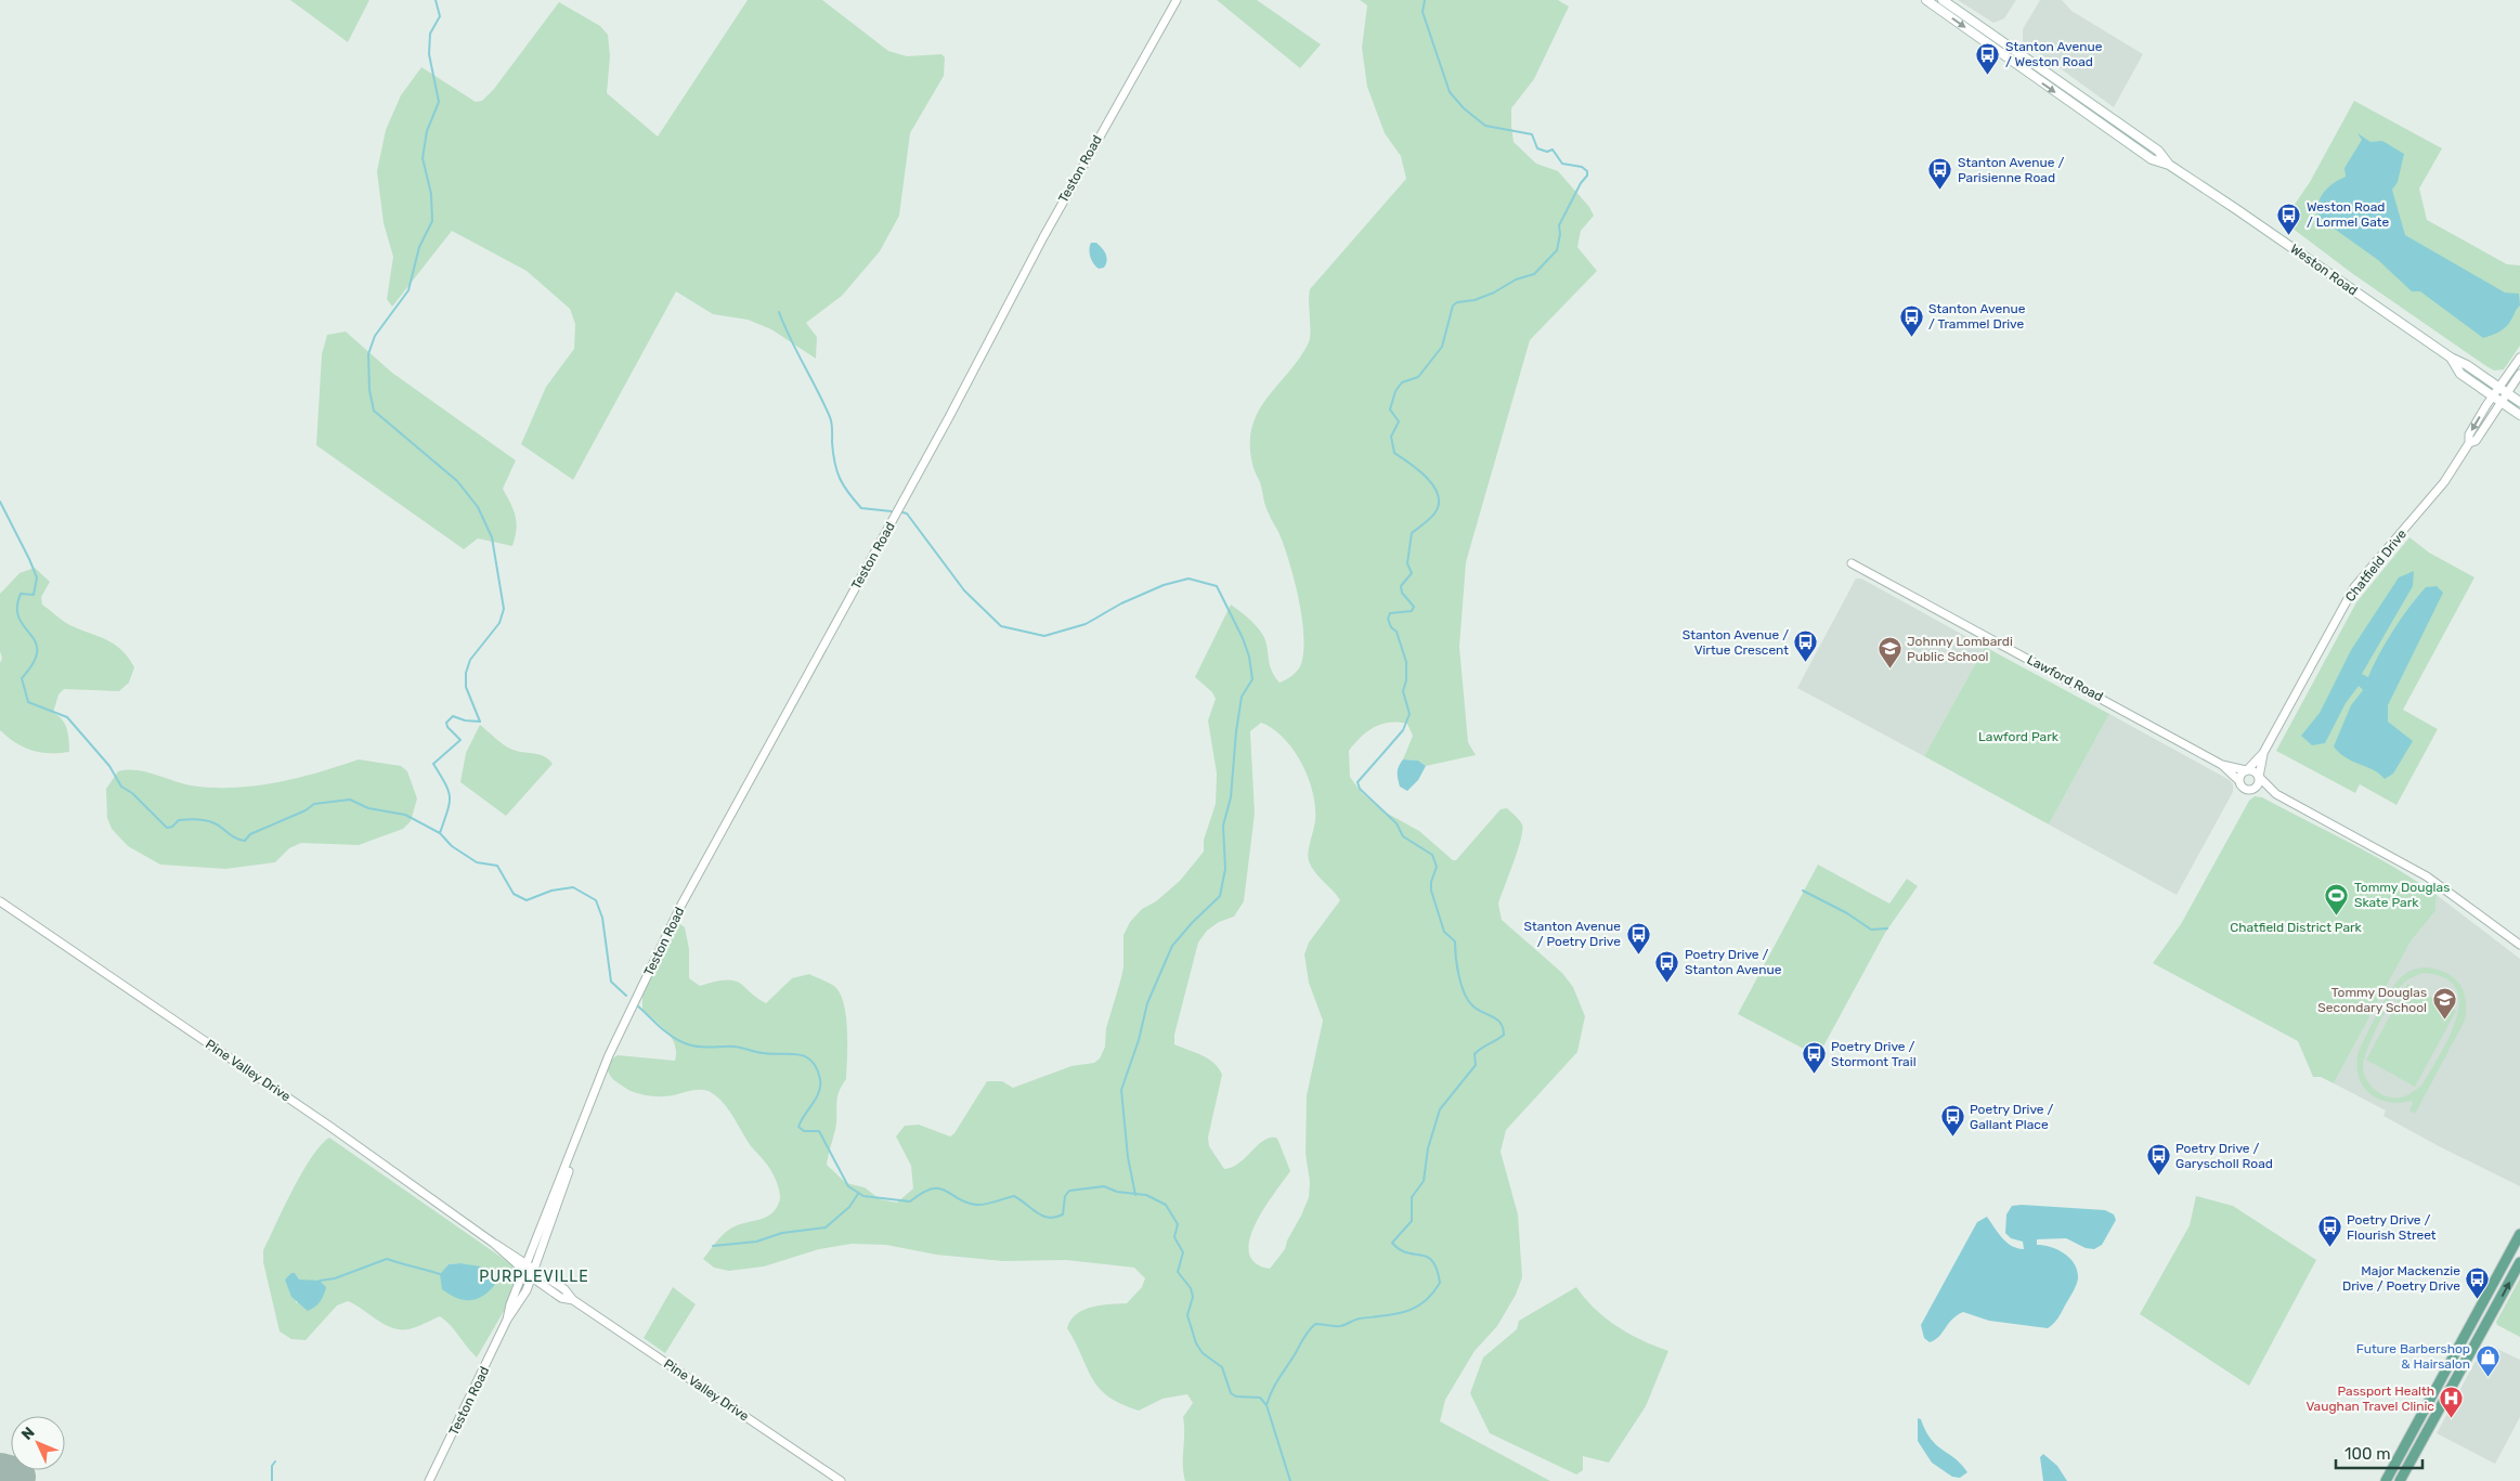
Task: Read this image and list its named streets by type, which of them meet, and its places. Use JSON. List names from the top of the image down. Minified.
{"streets":{"main road":["Weston Road"],"street":["Teston Road","Chatfield Drive","Lawford Road","Pine Valley Drive"]},"crossings":[["Teston Road","Pine Valley Drive"],["Weston Road","Chatfield Drive"],["Chatfield Drive","Lawford Road"]],"districts":["PURPLEVILLE"],"parks":["Lawford Park","Chatfield District Park"],"places":{"bus stop":["Stanton Avenue / Weston Road","Stanton Avenue / Parisienne Road","Weston Road / Lormel Gate","Stanton Avenue / Trammel Drive","Stanton Avenue / Virtue Crescent","Stanton Avenue / Poetry Drive","Poetry Drive / Stanton Avenue","Poetry Drive / Stormont Trail","Poetry Drive / Gallant Place","Poetry Drive / Garyscholl Road","Poetry Drive / Flourish Street","Major Mackenzie Drive / Poetry Drive"],"school or university":["Johnny Lombardi Public School","Tommy Douglas Secondary School"],"sports":["Tommy Douglas Skate Park"],"shop":["Future Barbershop & Hairsalon"],"hospital":["Passport Health Vaughan Travel Clinic"]},"scale_bar":"100 m","north":"top left"}
